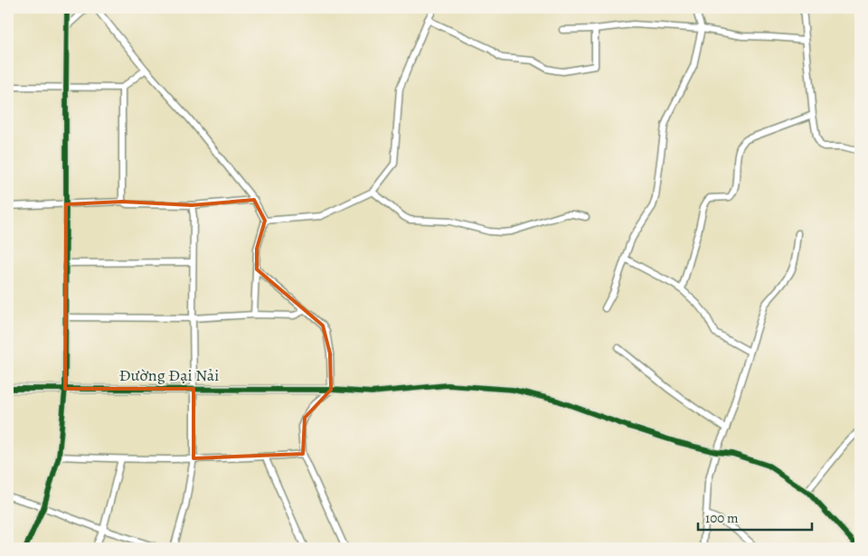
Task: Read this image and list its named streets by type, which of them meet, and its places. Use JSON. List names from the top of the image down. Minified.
{"streets":{"street":["Đường Đại Nải"]},"scale_bar":"100 m"}
